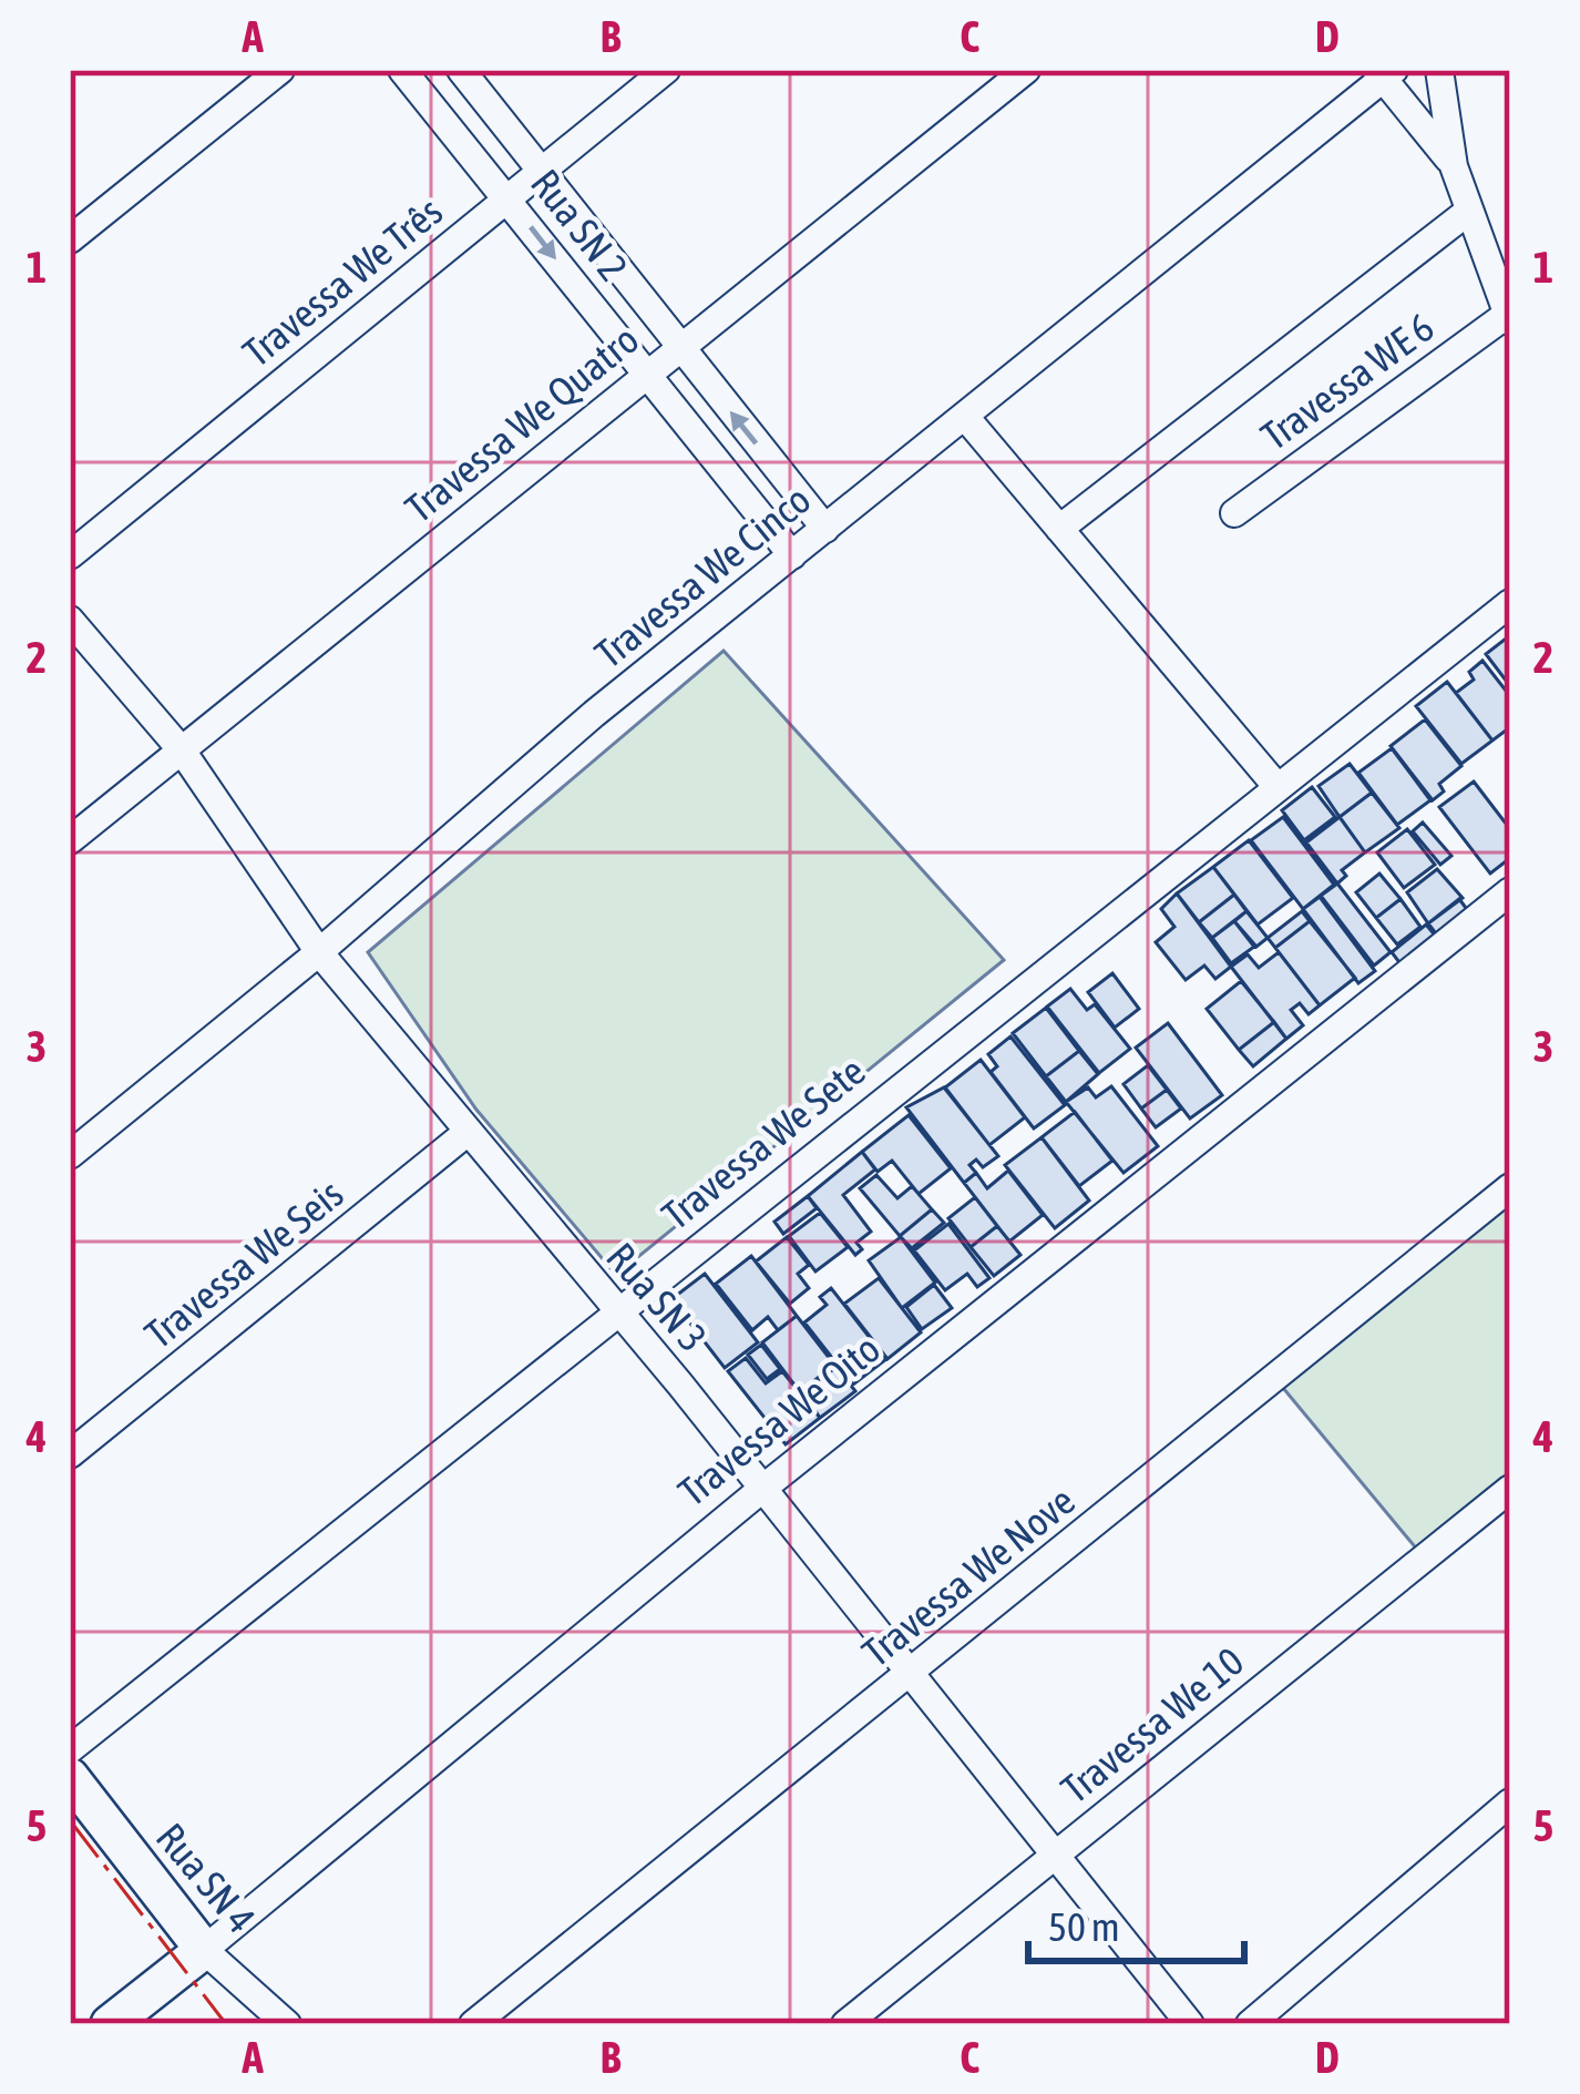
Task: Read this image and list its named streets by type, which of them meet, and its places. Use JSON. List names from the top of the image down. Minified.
{"streets":{"main road":["Travessa We Oito","Rua SN 4"],"street":["Rua SN 2","Travessa We Três","Travessa WE 6","Travessa We Quatro","Travessa We Cinco","Travessa We Sete","Travessa We Seis","Rua SN 3","Travessa We Nove","Travessa We 10"]},"crossings":[["Rua SN 2","Travessa We Três"],["Rua SN 2","Travessa We Quatro"],["Rua SN 2","Travessa We Cinco"],["Travessa We Quatro","Rua SN 3"],["Travessa We Cinco","Rua SN 3"],["Travessa We Sete","Rua SN 3"],["Travessa We Seis","Rua SN 3"],["Rua SN 3","Travessa We Oito"],["Rua SN 3","Travessa We Nove"],["Rua SN 3","Travessa We 10"],["Travessa We Oito","Rua SN 4"]],"scale_bar":"50 m","grid":{"columns":["A","B","C","D"],"rows":["1","2","3","4","5"]}}
